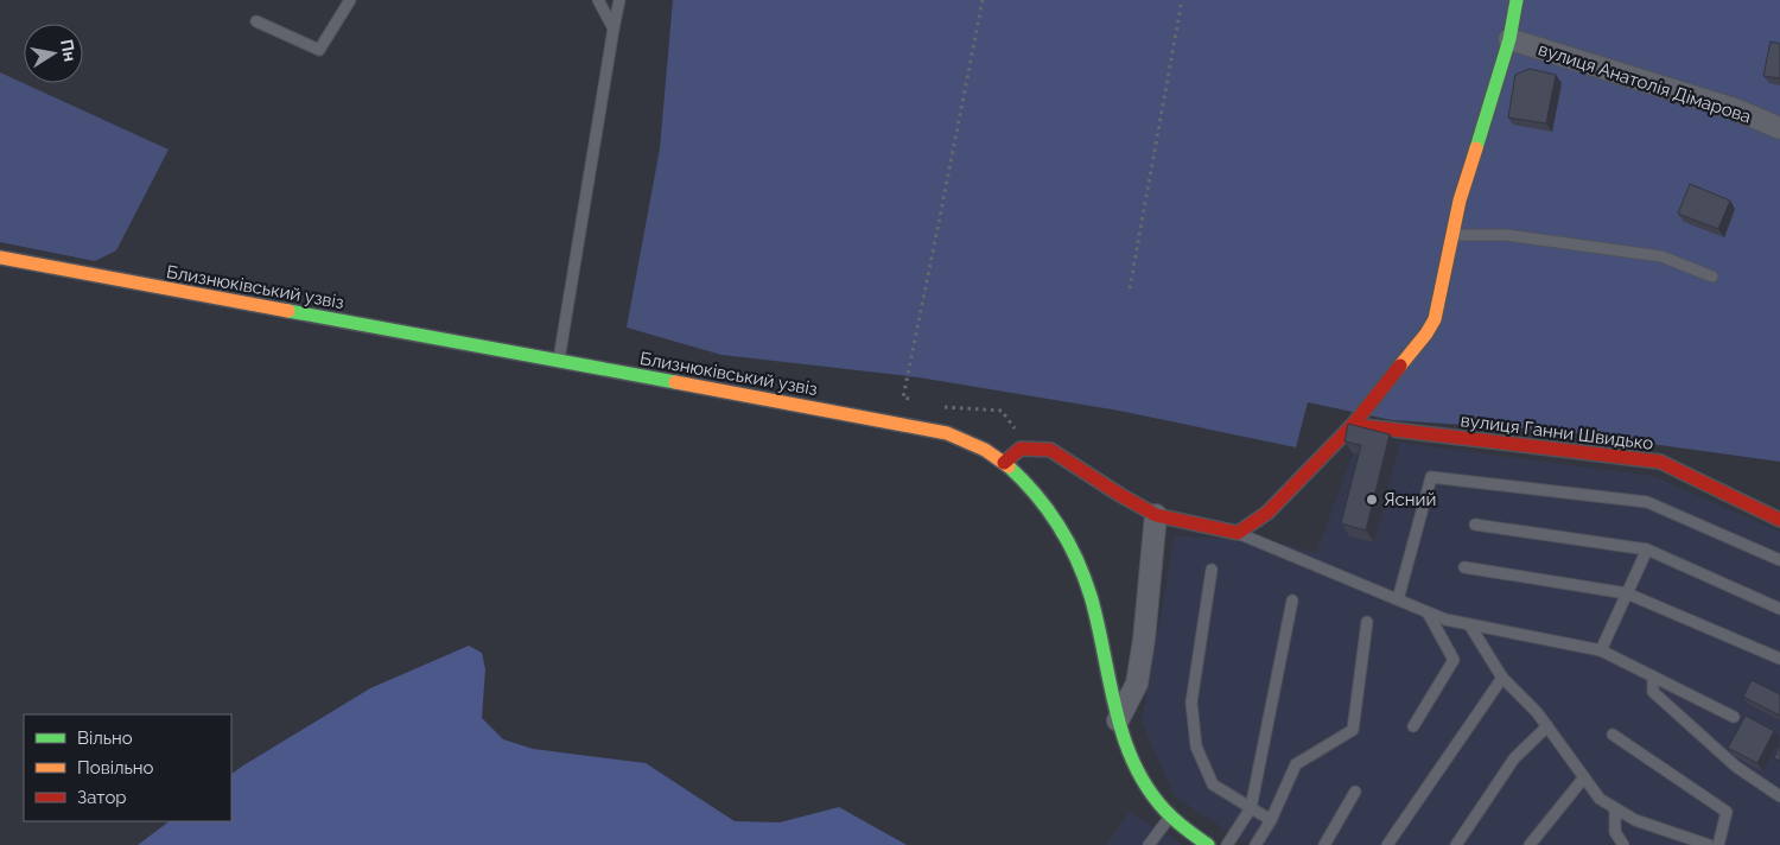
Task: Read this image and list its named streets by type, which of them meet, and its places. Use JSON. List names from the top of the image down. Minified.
{"streets":{"street":["вулиця Анатолія Дімарова","Близнюківський узвіз","вулиця Ганни Швидько"]},"places":["Ясний"],"legend":["Вільно","Повільно","Затор"],"north":"right"}
